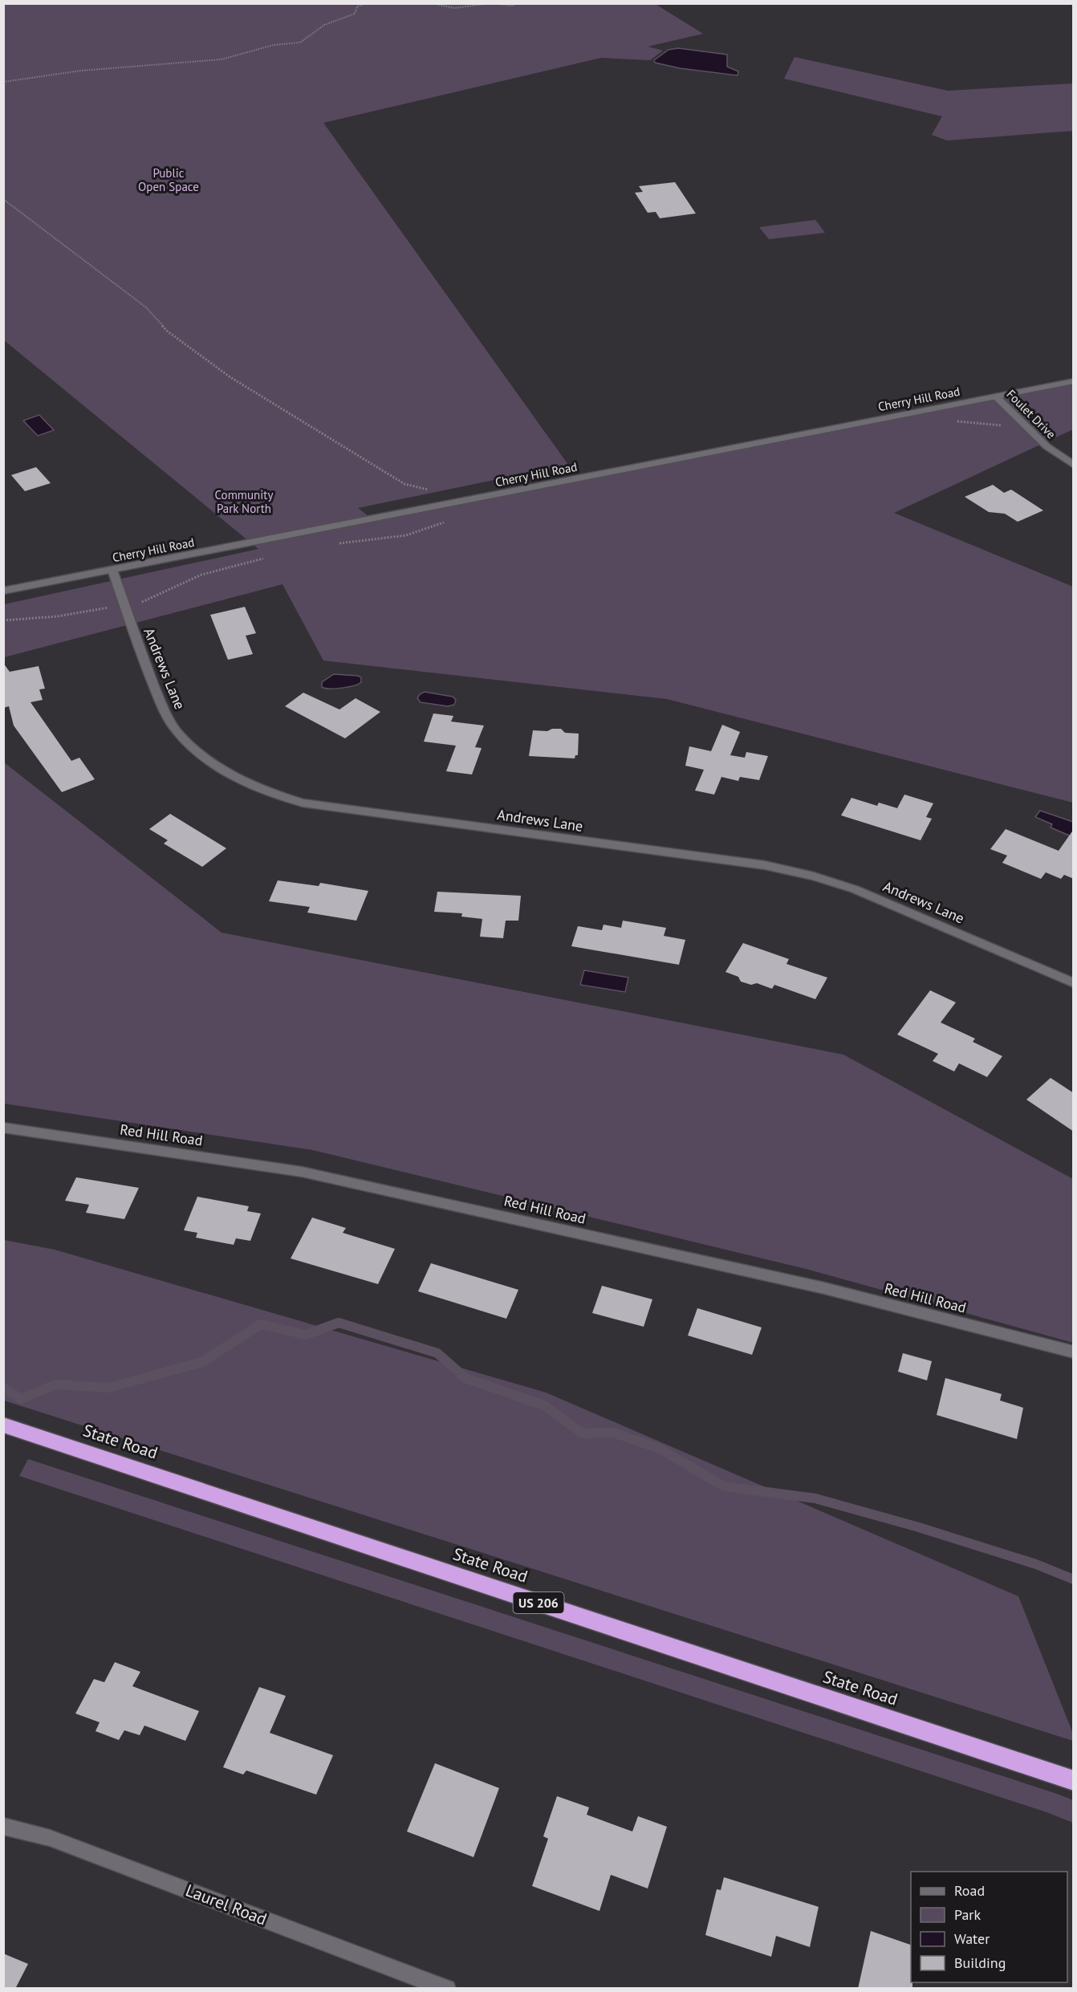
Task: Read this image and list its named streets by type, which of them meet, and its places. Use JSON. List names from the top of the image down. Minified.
{"streets":{"highway":["State Road","US 206"],"street":["Cherry Hill Road","Foulet Drive","Andrews Lane","Red Hill Road","Laurel Road"]},"crossings":[["Cherry Hill Road","Foulet Drive"],["Cherry Hill Road","Andrews Lane"]],"parks":["Public Open Space","Community Park North"],"legend":["Road","Park","Water","Building"]}
